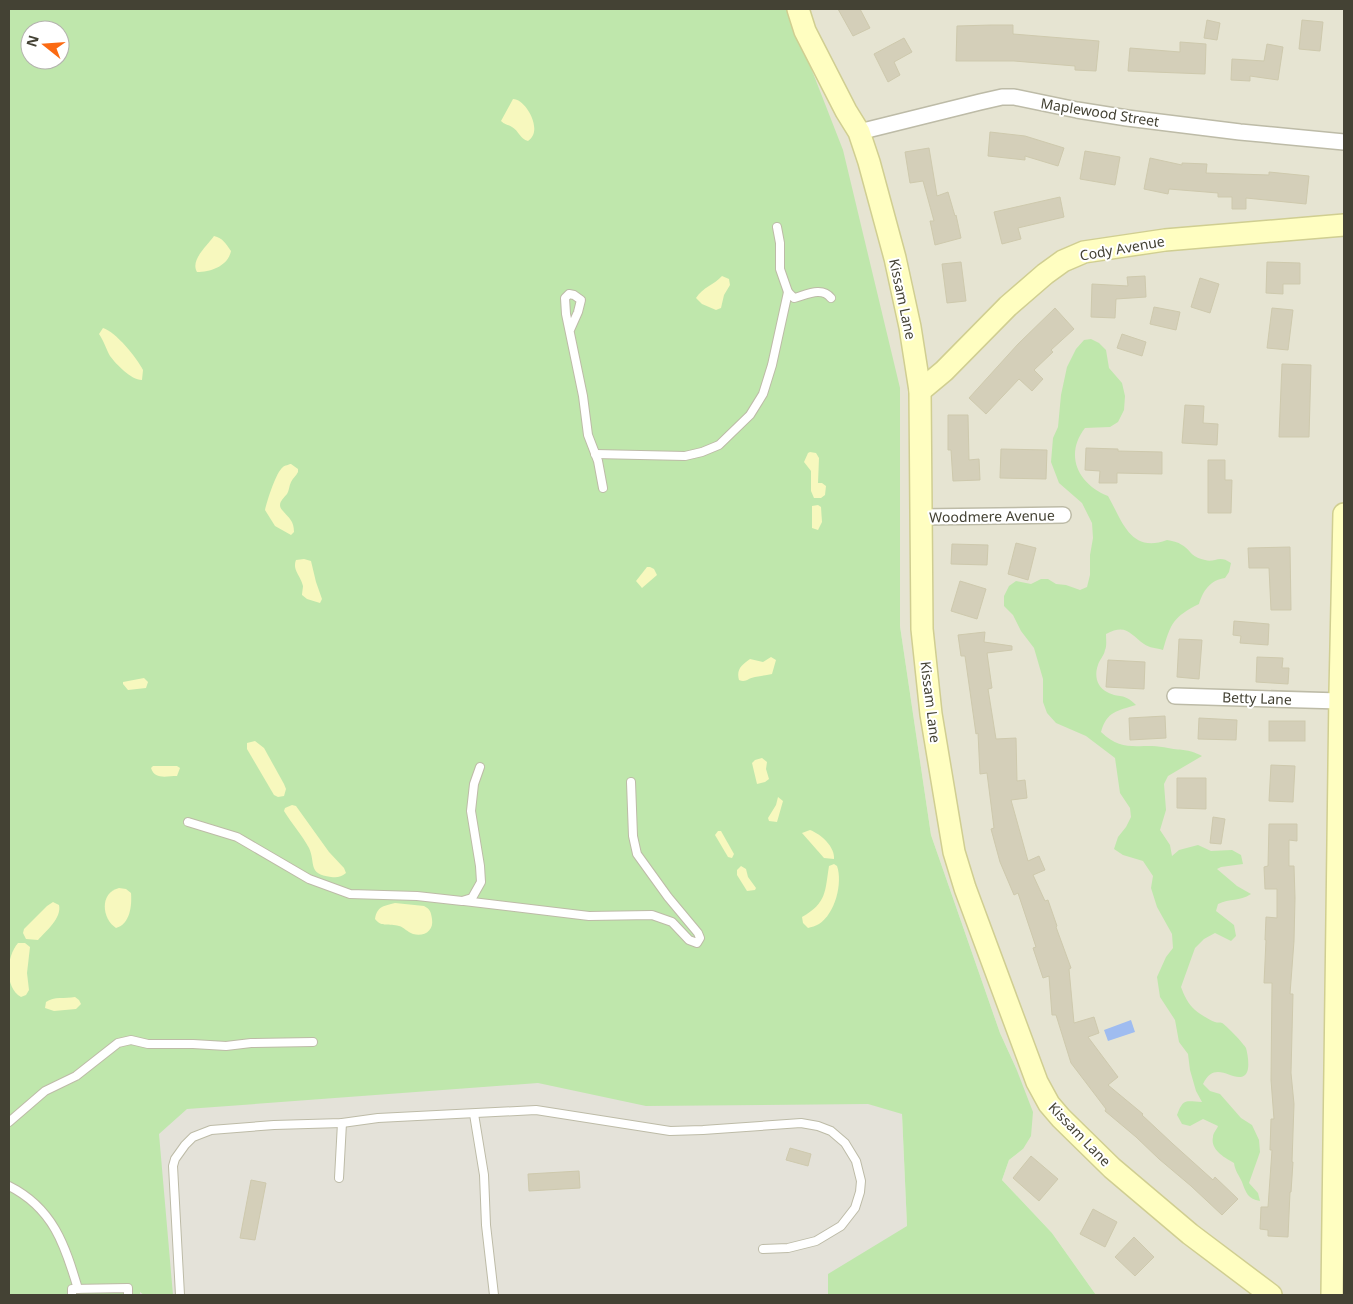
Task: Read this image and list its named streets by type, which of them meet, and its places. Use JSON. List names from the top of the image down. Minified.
{"streets":{"street":["Maplewood Street","Cody Avenue","Kissam Lane","Woodmere Avenue","Betty Lane"]},"crossings":[["Maplewood Street","Kissam Lane"],["Cody Avenue","Kissam Lane"],["Kissam Lane","Woodmere Avenue"]],"north":"left"}
